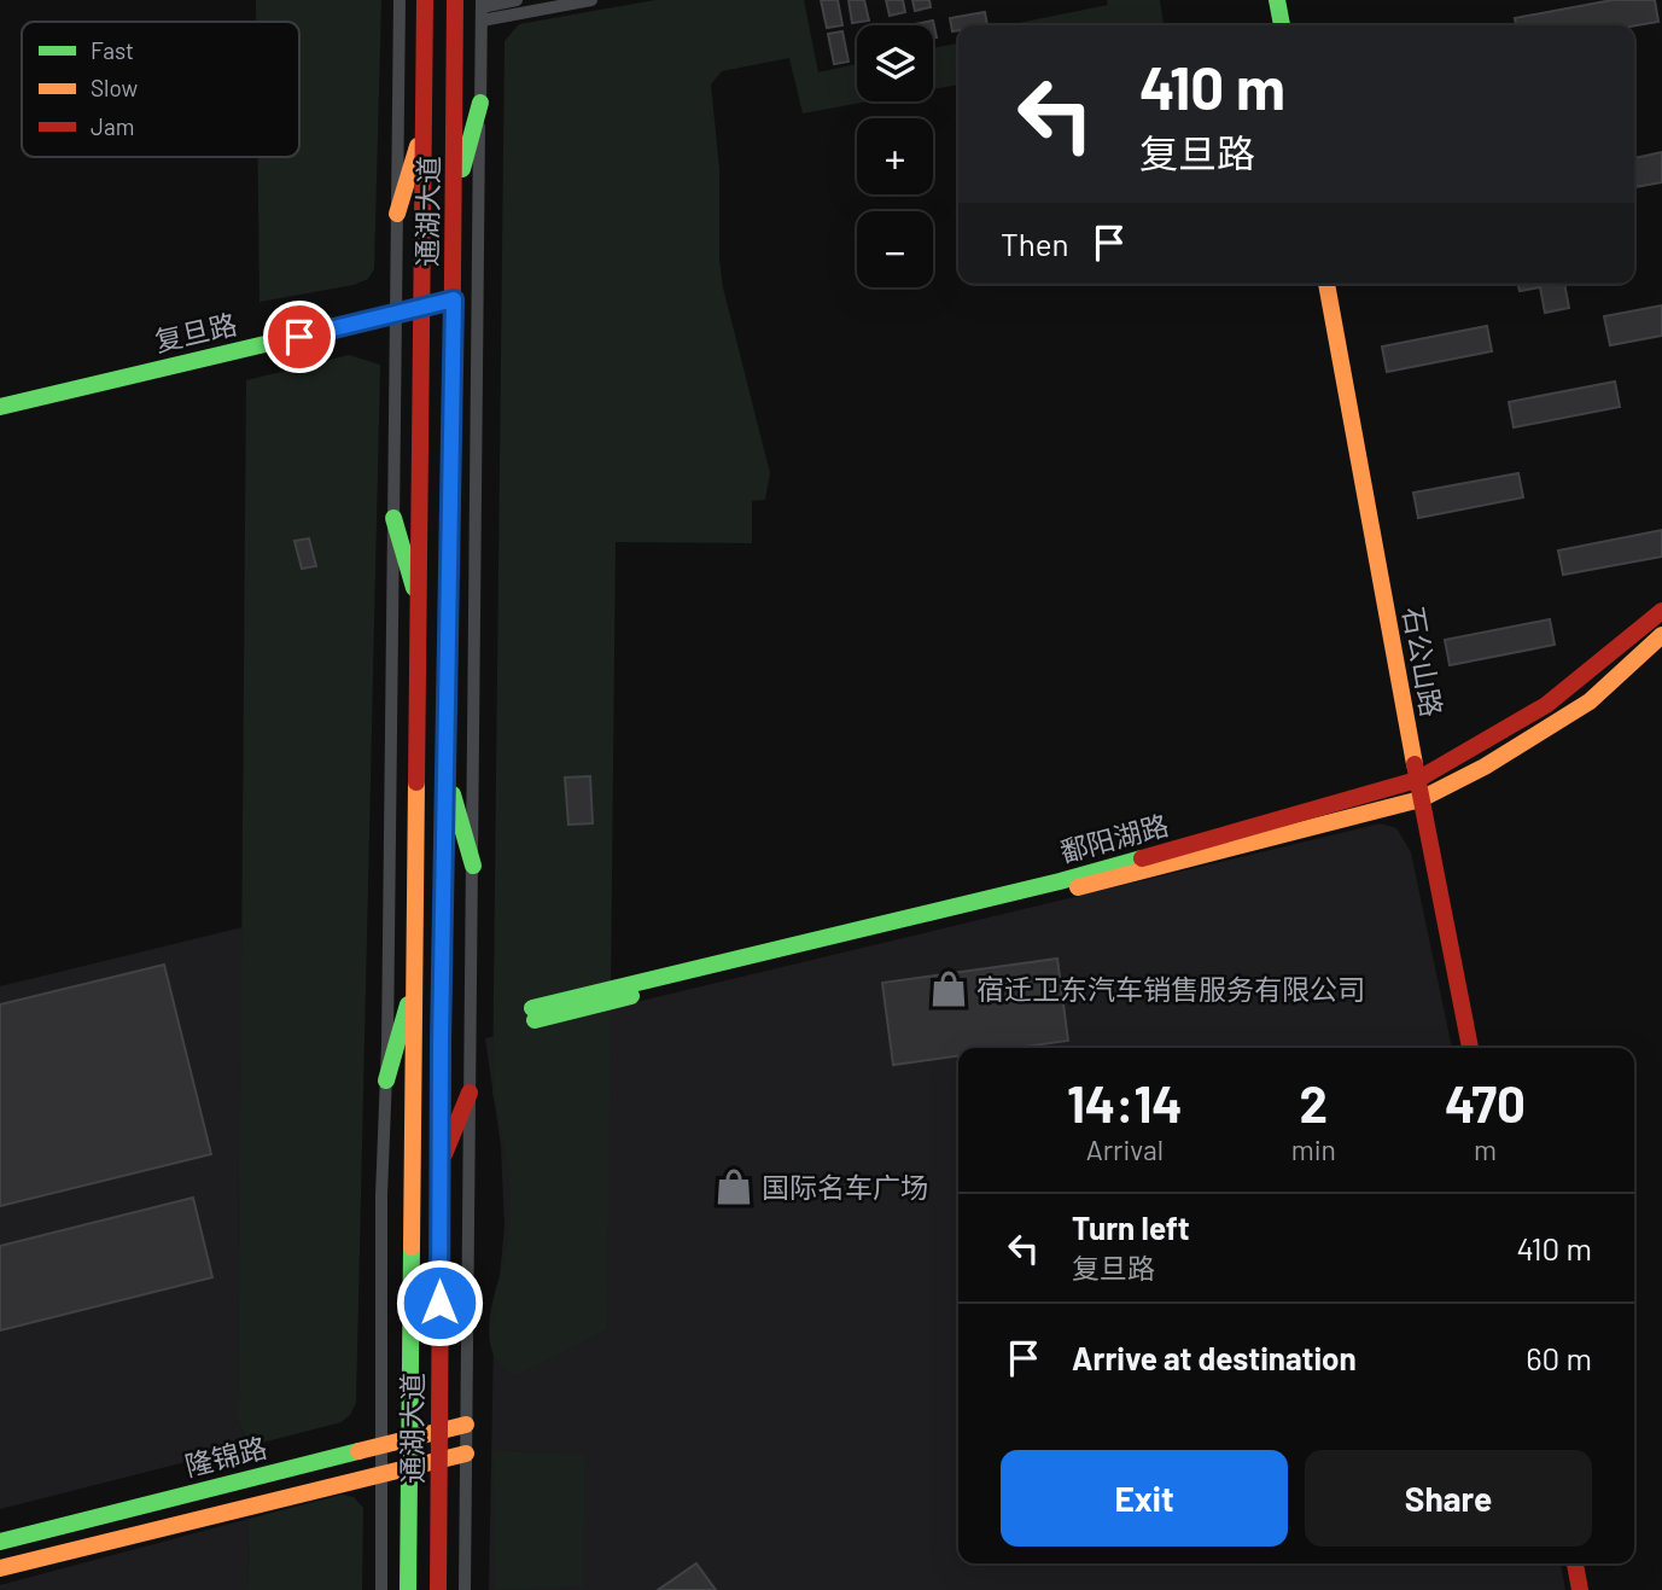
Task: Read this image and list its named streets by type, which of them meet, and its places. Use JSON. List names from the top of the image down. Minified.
{"streets":{"main road":["通湖大道","复旦路","石公山路","鄱阳湖路","隆锦路"]},"crossings":[["通湖大道","复旦路"],["通湖大道","隆锦路"],["石公山路","鄱阳湖路"]],"places":{"shop":["宿迁卫东汽车销售服务有限公司","国际名车广场"]},"legend":["Fast","Slow","Jam"],"page":{"map_buttons":["+","−"],"turn":["410 m","复旦路"],"then":"Then","eta":["14:14","Arrival","2","min","470","m"],"list":[{"name":"Turn left","note":"复旦路","value":"410 m"},{"name":"Arrive at destination","value":"60 m"}],"buttons":["Exit","Share"]}}
